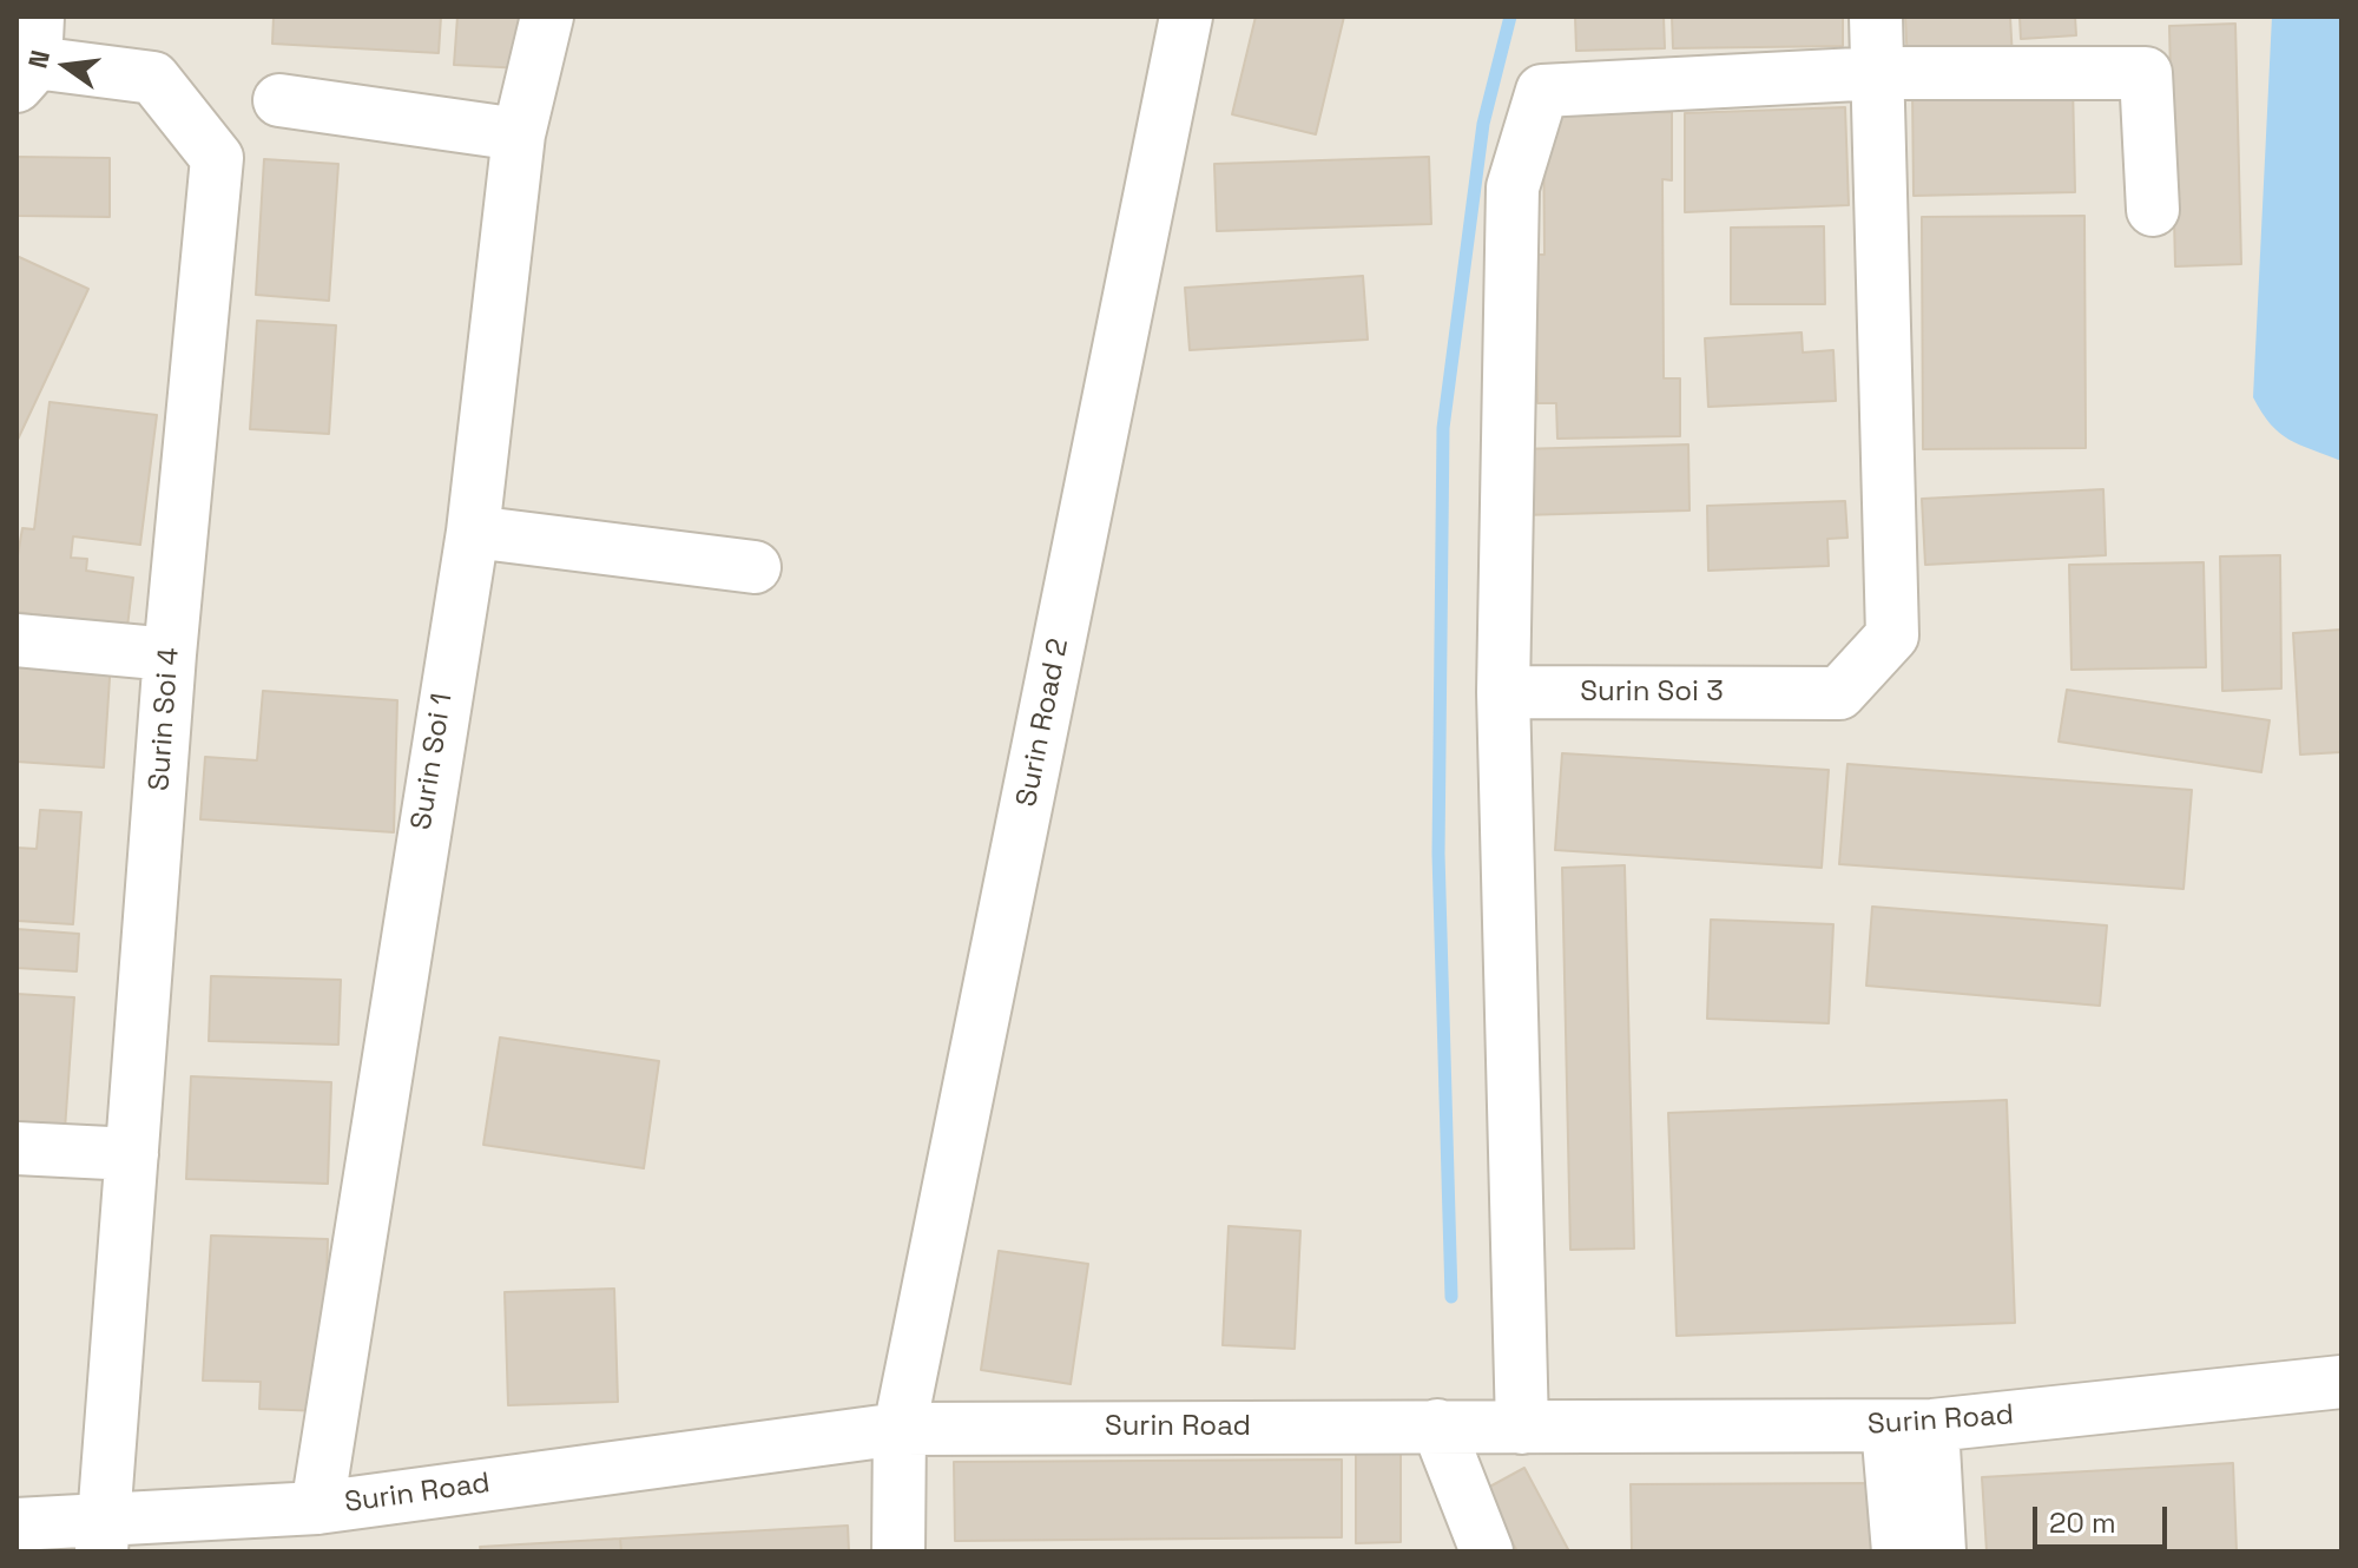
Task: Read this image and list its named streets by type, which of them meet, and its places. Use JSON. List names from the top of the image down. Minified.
{"streets":{"street":["Surin Soi 3","Surin Soi 4","Surin Road 2","Surin Soi 1","Surin Road"]},"crossings":[["Surin Soi 4","Surin Road"],["Surin Road 2","Surin Road"],["Surin Soi 1","Surin Road"]],"scale_bar":"20 m","north":"left"}
